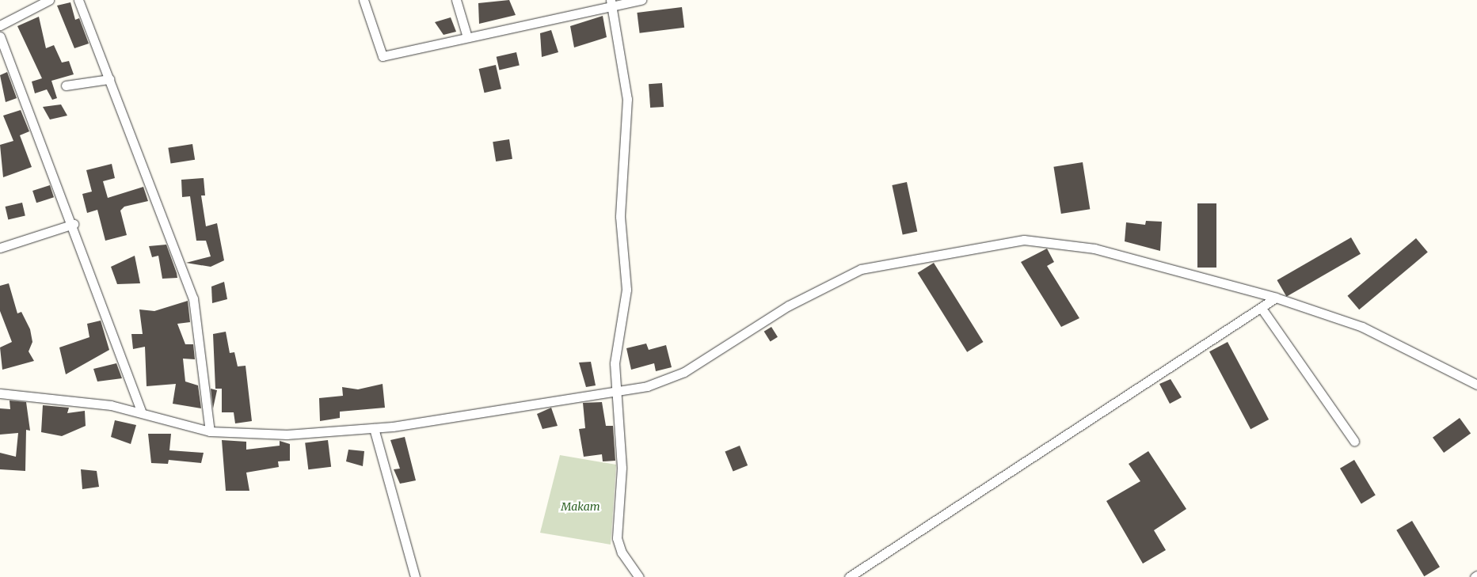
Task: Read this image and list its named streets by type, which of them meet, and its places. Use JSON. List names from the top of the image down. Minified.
{"parks":["Makam"]}
